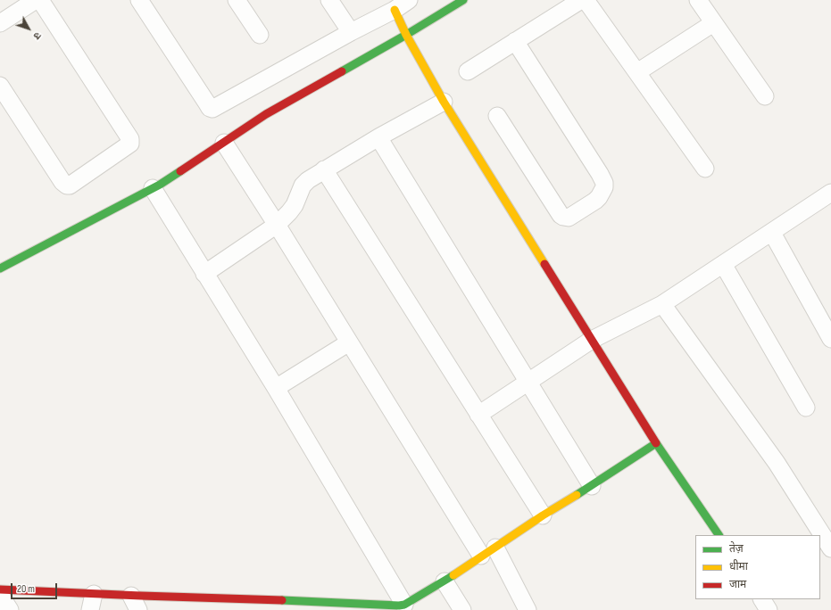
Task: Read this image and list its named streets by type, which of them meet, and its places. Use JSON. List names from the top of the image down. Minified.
{"legend":["तेज़","धीमा","जाम"],"scale_bar":"20 m","north":"bottom right"}
